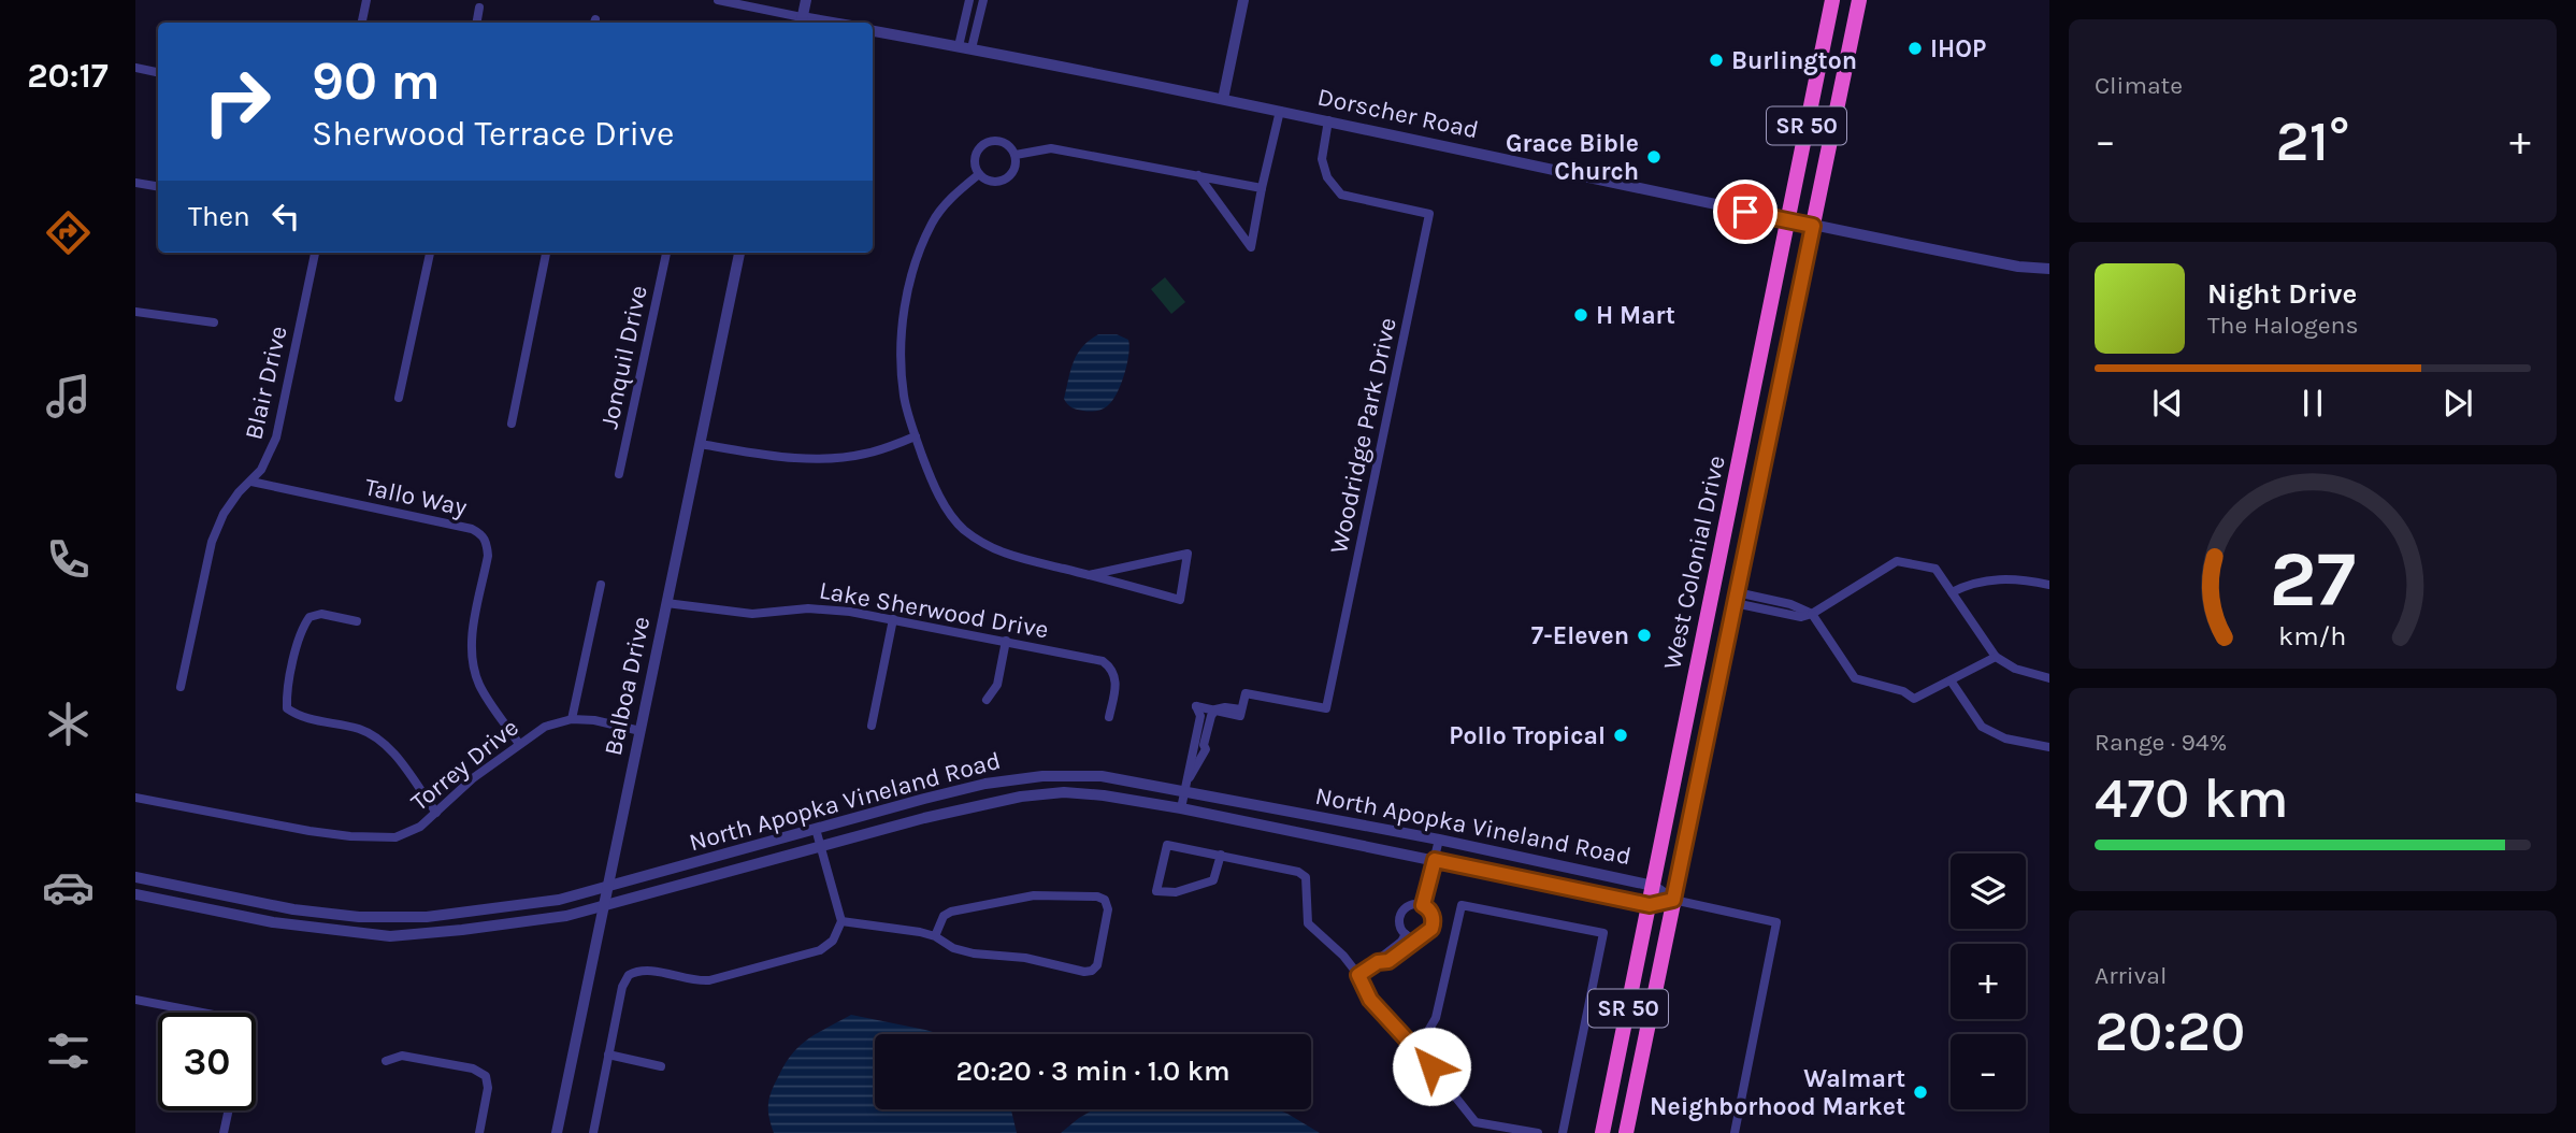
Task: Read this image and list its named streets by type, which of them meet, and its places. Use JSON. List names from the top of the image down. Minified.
{"streets":{"highway":["SR 50","West Colonial Drive"],"street":["Dorscher Road","Jonquil Drive","Blair Drive","Woodridge Park Drive","Tallo Way","Lake Sherwood Drive","Balboa Drive","Torrey Drive","North Apopka Vineland Road"]},"crossings":[["Dorscher Road","Woodridge Park Drive"],["Dorscher Road","West Colonial Drive"],["Blair Drive","Tallo Way"],["Woodridge Park Drive","North Apopka Vineland Road"],["Tallo Way","Torrey Drive"],["West Colonial Drive","North Apopka Vineland Road"],["Lake Sherwood Drive","Balboa Drive"],["Balboa Drive","Torrey Drive"],["Balboa Drive","North Apopka Vineland Road"]],"places":["IHOP","Burlington","Grace Bible Church","H Mart","7-Eleven","Pollo Tropical","Walmart Neighborhood Market"],"page":{"tabs":"20:17","tile":["Climate",["Range · 94%","470 km"],["Arrival","20:20"]],"turn":["90 m","Sherwood Terrace Drive"],"heat":["−","21°","+"],"then":"Then","song":["Night Drive","The Halogens"],"map_buttons":["+","−"],"limit":"30","trip":"20:20 · 3 min · 1.0 km","gauge":["27","km/h"]}}
